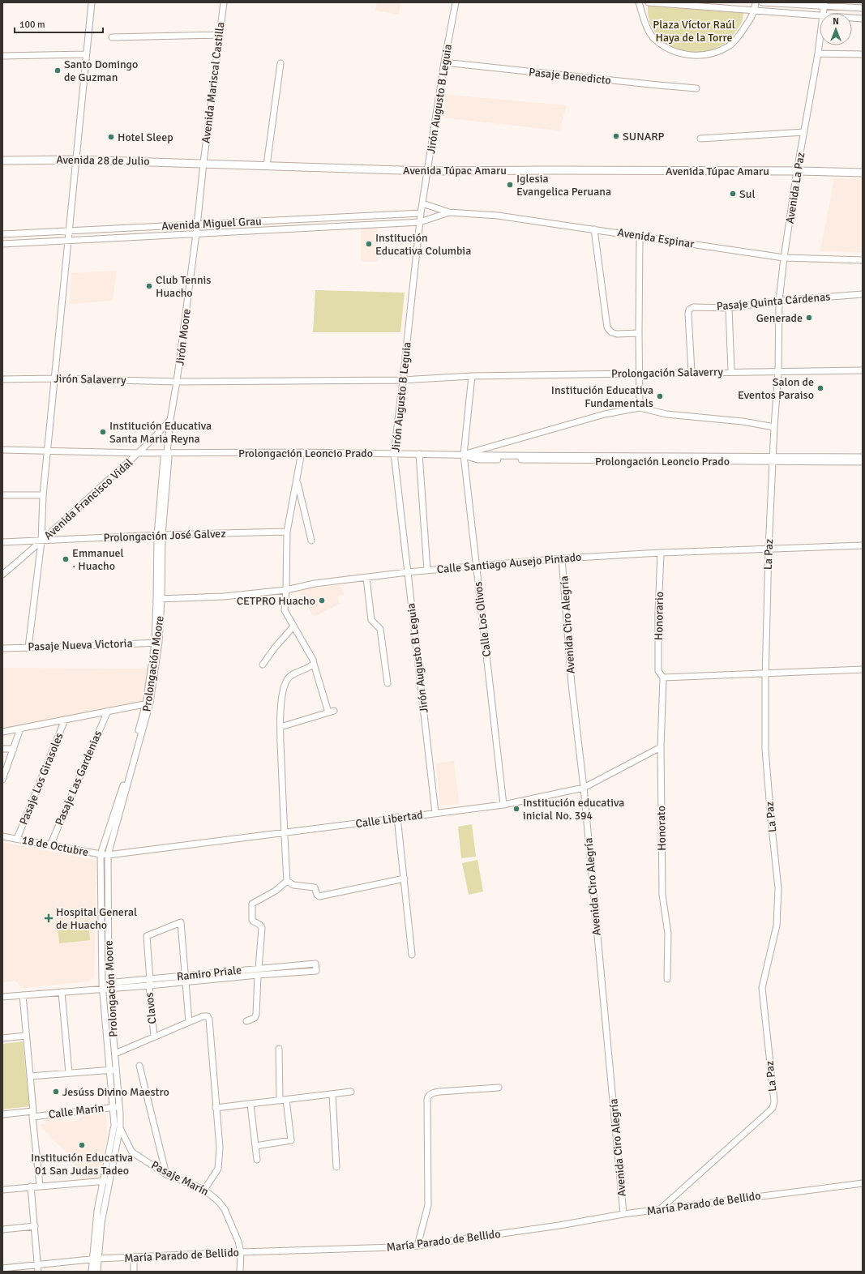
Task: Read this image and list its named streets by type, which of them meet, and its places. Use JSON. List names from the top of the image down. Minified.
{"streets":{"main road":["Avenida 28 de Julio","Avenida Túpac Amaru"],"street":["Pasaje Benedicto","Avenida Mariscal Castilla","Jirón Augusto B Leguia","Avenida La Paz","Avenida Miguel Grau","Avenida Espinar","Pasaje Quinta Cárdenas","Jirón Moore","Prolongación Salaverry","Jirón Salaverry","Prolongación Leoncio Prado","Avenida Francisco Vidal","Prolongación José Galvez","La Paz","Calle Santiago Ausejo Pintado","Honorario","Calle Los Olivos","Avenida Ciro Alegría","Pasaje Nueva Victoria","Prolongación Moore","Pasaje Las Gardenias","Pasaje Los Girasoles","Calle Libertad","Honorato","18 de Octubre","Ramiro Priale","Clavos","Calle Marin","Pasaje Marín","María Parado de Bellido"]},"crossings":[["Pasaje Benedicto","Jirón Augusto B Leguia"],["Avenida Mariscal Castilla","Avenida 28 de Julio"],["Avenida Mariscal Castilla","Avenida Túpac Amaru"],["Avenida Mariscal Castilla","Jirón Moore"],["Jirón Augusto B Leguia","Avenida Túpac Amaru"],["Jirón Augusto B Leguia","Avenida Miguel Grau"],["Jirón Augusto B Leguia","Avenida Espinar"],["Jirón Augusto B Leguia","Prolongación Salaverry"],["Jirón Augusto B Leguia","Jirón Salaverry"],["Jirón Augusto B Leguia","Prolongación Leoncio Prado"],["Jirón Augusto B Leguia","Calle Santiago Ausejo Pintado"],["Jirón Augusto B Leguia","Calle Libertad"],["Avenida 28 de Julio","Avenida Túpac Amaru"],["Avenida 28 de Julio","Jirón Moore"],["Avenida Túpac Amaru","Avenida La Paz"],["Avenida Túpac Amaru","Jirón Moore"],["Avenida La Paz","Avenida Espinar"],["Avenida La Paz","Pasaje Quinta Cárdenas"],["Avenida La Paz","Prolongación Salaverry"],["Avenida La Paz","La Paz"],["Avenida Miguel Grau","Avenida Espinar"],["Avenida Miguel Grau","Jirón Moore"],["Pasaje Quinta Cárdenas","Prolongación Salaverry"],["Jirón Moore","Jirón Salaverry"],["Jirón Moore","Prolongación Leoncio Prado"],["Jirón Moore","Avenida Francisco Vidal"],["Jirón Moore","Prolongación José Galvez"],["Jirón Moore","Prolongación Moore"],["Prolongación Salaverry","Jirón Salaverry"],["Prolongación Salaverry","La Paz"],["Prolongación Salaverry","Calle Los Olivos"],["Prolongación Leoncio Prado","Avenida Francisco Vidal"],["Prolongación Leoncio Prado","La Paz"],["Prolongación Leoncio Prado","Calle Los Olivos"],["Avenida Francisco Vidal","Prolongación José Galvez"],["Prolongación José Galvez","Prolongación Moore"],["La Paz","Calle Santiago Ausejo Pintado"],["La Paz","María Parado de Bellido"],["Calle Santiago Ausejo Pintado","Honorario"],["Calle Santiago Ausejo Pintado","Calle Los Olivos"],["Calle Santiago Ausejo Pintado","Avenida Ciro Alegría"],["Calle Santiago Ausejo Pintado","Prolongación Moore"],["Honorario","Honorato"],["Calle Los Olivos","Calle Libertad"],["Avenida Ciro Alegría","Calle Libertad"],["Avenida Ciro Alegría","María Parado de Bellido"],["Pasaje Nueva Victoria","Prolongación Moore"],["Prolongación Moore","Calle Libertad"],["Prolongación Moore","18 de Octubre"],["Prolongación Moore","Ramiro Priale"],["Prolongación Moore","Calle Marin"],["Prolongación Moore","Pasaje Marín"],["Prolongación Moore","María Parado de Bellido"],["Pasaje Las Gardenias","18 de Octubre"],["Pasaje Los Girasoles","18 de Octubre"],["Calle Libertad","Honorato"],["Calle Libertad","18 de Octubre"],["Ramiro Priale","Clavos"],["Pasaje Marín","María Parado de Bellido"]],"parks":["Plaza Víctor Raúl Haya de la Torre"],"places":{"other":["Santo Domingo de Guzman","SUNARP","Hotel Sleep","Iglesia Evangelica Peruana","Sul","Institución Educativa Columbia","Club Tennis Huacho","Generade","Salon de Eventos Paraiso","Institución Educativa Fundamentals","Institución Educativa Santa Maria Reyna","Emmanuel · Huacho","CETPRO Huacho","Institución educativa inicial No. 394","Jesúss Divino Maestro","Institución Educativa 01 San Judas Tadeo"],"health":["Hospital General de Huacho"]},"scale_bar":"100 m","north":"top"}
